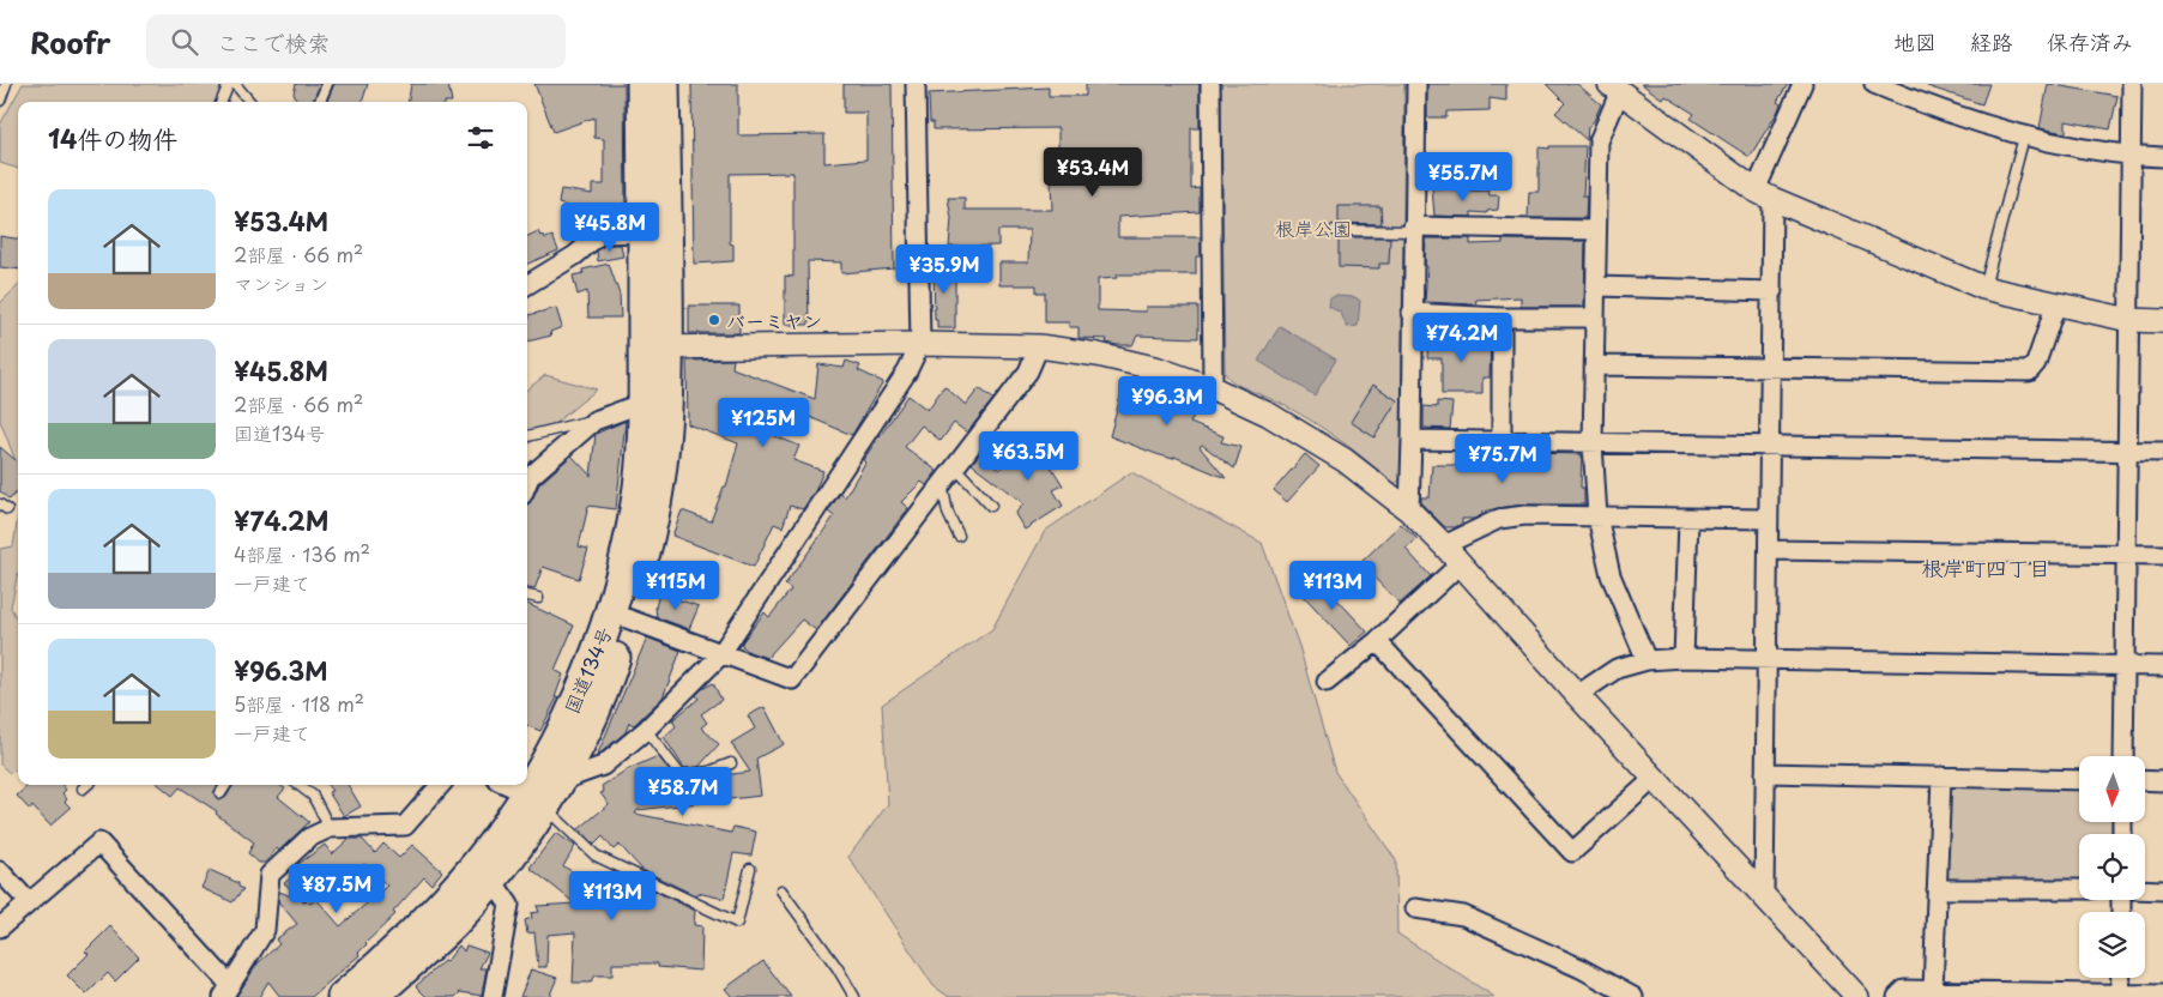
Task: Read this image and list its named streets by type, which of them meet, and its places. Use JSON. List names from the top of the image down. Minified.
{"streets":{"highway":["国道134号"]},"districts":["根岸町四丁目"],"parks":["根岸公園"],"places":["バーミヤン"],"north":"bottom","page":{"header":"Roofr","search":"ここで検索","nav":["地図","経路","保存済み"],"heading":"14件の物件","price":["¥53.4M","¥55.7M","¥45.8M","¥35.9M","¥74.2M","¥96.3M","¥125M","¥63.5M","¥75.7M","¥115M","¥113M","¥58.7M","¥87.5M","¥113M"],"list":[{"name":"¥53.4M","note":"2部屋 · 66 m² · マンション"},{"name":"¥45.8M","note":"2部屋 · 66 m² · 国道134号"},{"name":"¥74.2M","note":"4部屋 · 136 m² · 一戸建て"},{"name":"¥96.3M","note":"5部屋 · 118 m² · 一戸建て"}]}}
